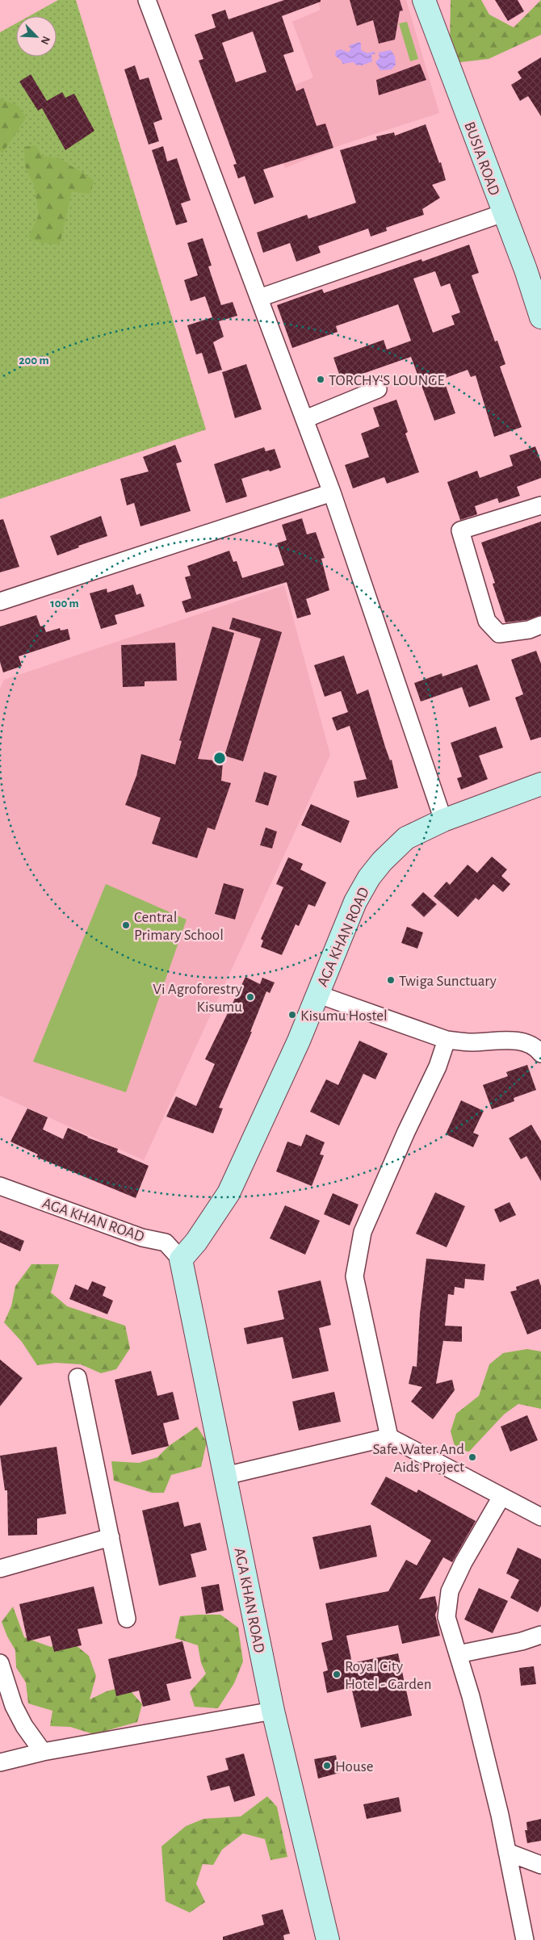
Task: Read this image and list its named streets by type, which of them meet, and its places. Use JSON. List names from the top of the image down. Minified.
{"streets":{"street":["BUSIA ROAD","AGA KHAN ROAD"]},"places":["TORCHY'S LOUNGE","Central Primary School","Twiga Sunctuary","Vi Agroforestry Kisumu","Kisumu Hostel","Safe Water And Aids Project","Royal City Hotel - Garden","House"],"north":"bottom right","rings":["200 m","100 m"]}
